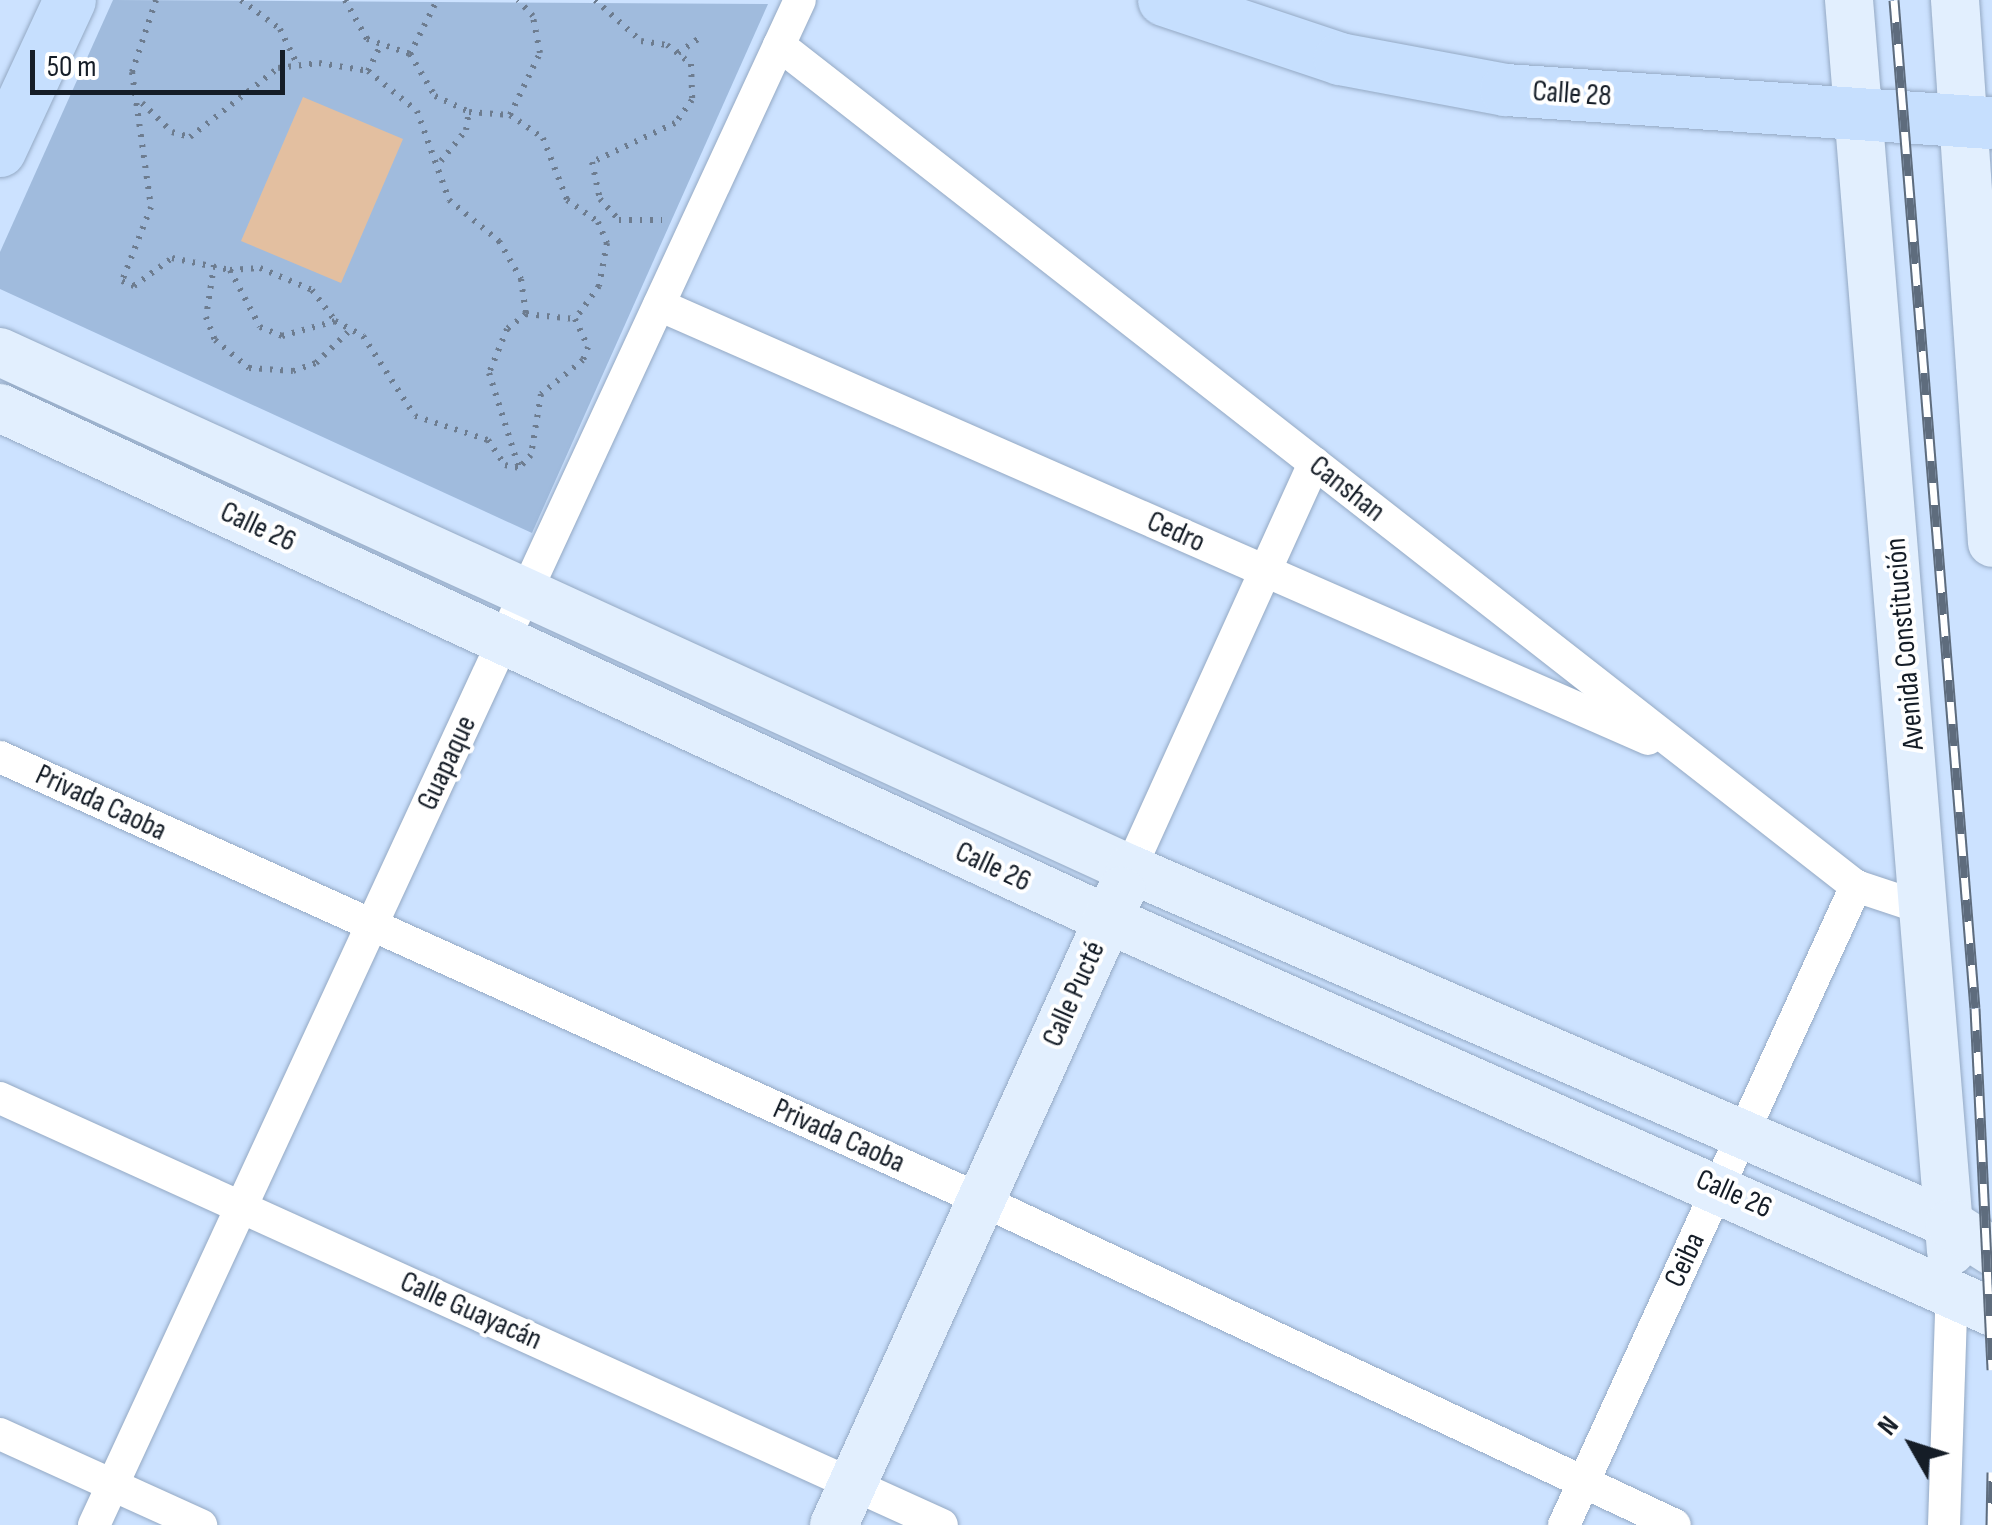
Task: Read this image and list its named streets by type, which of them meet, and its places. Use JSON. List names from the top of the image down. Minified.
{"streets":{"main road":["Calle 28","Calle 26","Avenida Constitución","Calle Pucté"],"street":["Canshan","Cedro","Guapaque","Privada Caoba","Ceiba","Calle Guayacán"]},"crossings":[["Calle 28","Avenida Constitución"],["Canshan","Cedro"],["Canshan","Avenida Constitución"],["Canshan","Guapaque"],["Canshan","Calle Pucté"],["Canshan","Ceiba"],["Calle 26","Avenida Constitución"],["Calle 26","Guapaque"],["Calle 26","Calle Pucté"],["Calle 26","Ceiba"],["Cedro","Guapaque"],["Cedro","Calle Pucté"],["Guapaque","Privada Caoba"],["Guapaque","Calle Guayacán"],["Privada Caoba","Calle Pucté"],["Privada Caoba","Ceiba"],["Calle Pucté","Calle Guayacán"]],"scale_bar":"50 m","north":"top left"}
